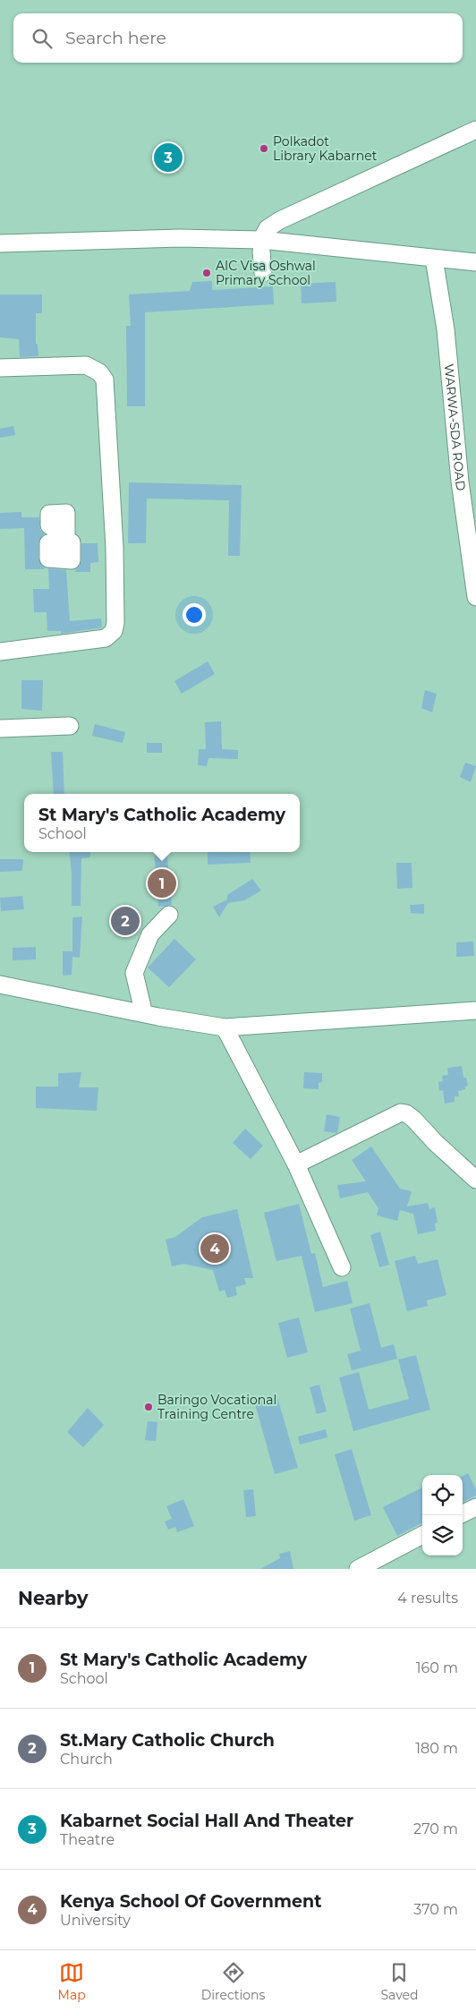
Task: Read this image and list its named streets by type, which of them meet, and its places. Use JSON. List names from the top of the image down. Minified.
{"streets":{"street":["WARWA-SDA ROAD"]},"places":["Polkadot Library Kabarnet","AIC Visa Oshwal Primary School","Baringo Vocational Training Centre"],"page":{"search":"Search here","pins":["3","1","2","4"],"popup":["St Mary's Catholic Academy","School"],"heading":["Nearby","4 results"],"list":[{"mark":"1","name":"St Mary's Catholic Academy","note":"School","value":"160 m"},{"mark":"2","name":"St.Mary Catholic Church","note":"Church","value":"180 m"},{"mark":"3","name":"Kabarnet Social Hall And Theater","note":"Theatre","value":"270 m"},{"mark":"4","name":"Kenya School Of Government","note":"University","value":"370 m"}],"nav":["Map","Directions","Saved"]}}
